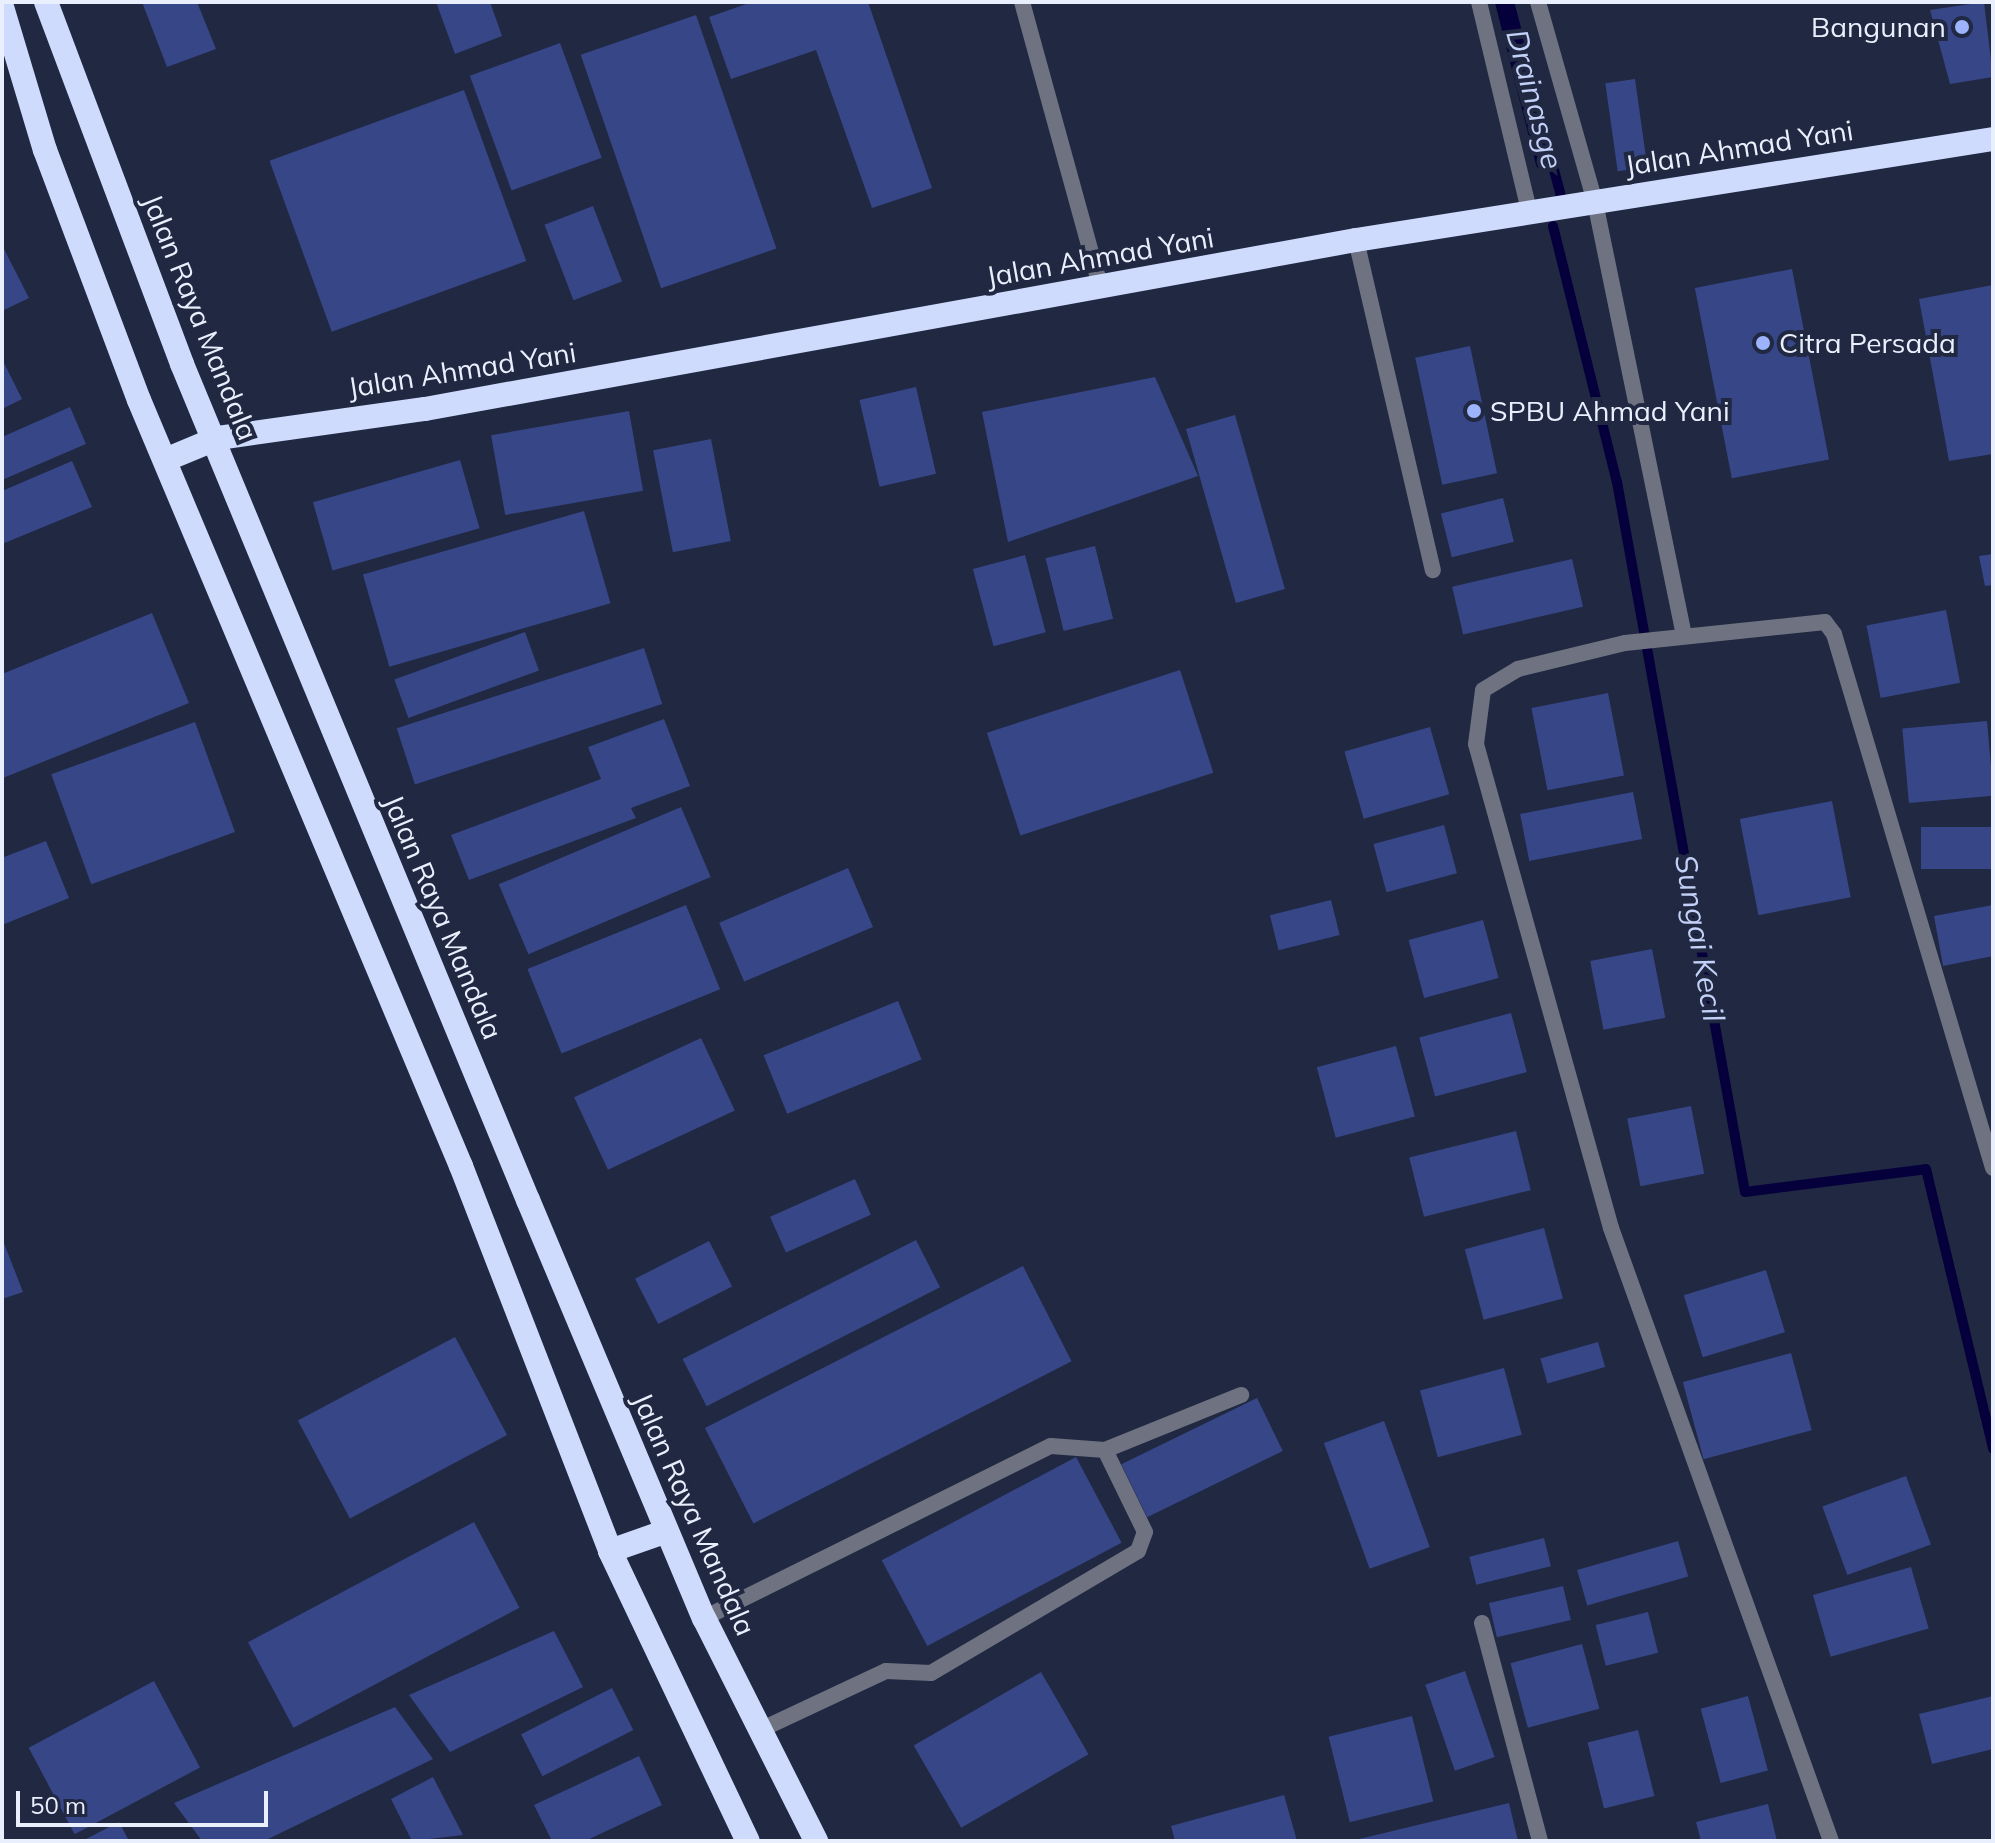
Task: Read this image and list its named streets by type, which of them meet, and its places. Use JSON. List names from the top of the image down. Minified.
{"streets":{"highway":["Jalan Ahmad Yani","Jalan Raya Mandala"]},"crossings":[["Jalan Ahmad Yani","Jalan Raya Mandala"]],"water":["Drainasge","Sungai Kecil"],"places":["Bangunan","Citra Persada","SPBU Ahmad Yani"],"scale_bar":"50 m"}
